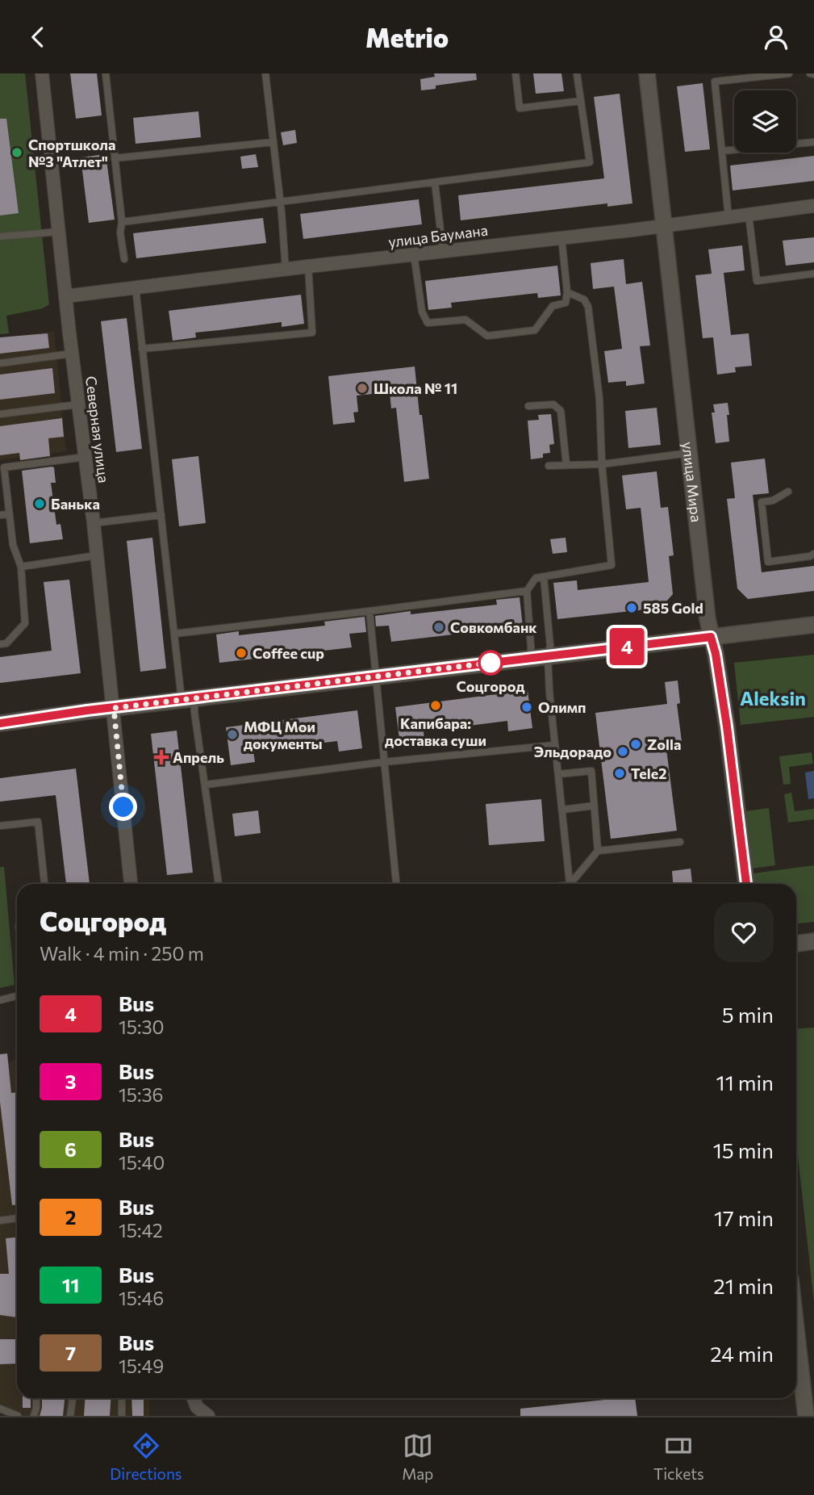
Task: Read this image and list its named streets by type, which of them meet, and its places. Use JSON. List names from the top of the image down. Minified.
{"streets":{"street":["улица Баумана","Северная улица","улица Мира"]},"crossings":[["улица Баумана","Северная улица"],["улица Баумана","улица Мира"]],"districts":["Aleksin"],"places":{"other":["Спортшкола №3 \"Атлет\"","Школа № 11","Банька","585 Gold","Совкомбанк","Coffee cup","Соцгород","Капибара: доставка суши","Олимп","МФЦ Мои документы","Zolla","Эльдорадо","Tele2"],"health":["Апрель"]},"lines":["bus line 4"],"page":{"header":"Metrio","on_map":"4","heading":["Соцгород","Walk · 4 min · 250 m"],"list":[{"mark":"4","name":"Bus","note":"15:30","value":"5 min"},{"mark":"3","name":"Bus","note":"15:36","value":"11 min"},{"mark":"6","name":"Bus","note":"15:40","value":"15 min"},{"mark":"2","name":"Bus","note":"15:42","value":"17 min"},{"mark":"11","name":"Bus","note":"15:46","value":"21 min"},{"mark":"7","name":"Bus","note":"15:49","value":"24 min"}],"tabs":["Directions","Map","Tickets"]}}
